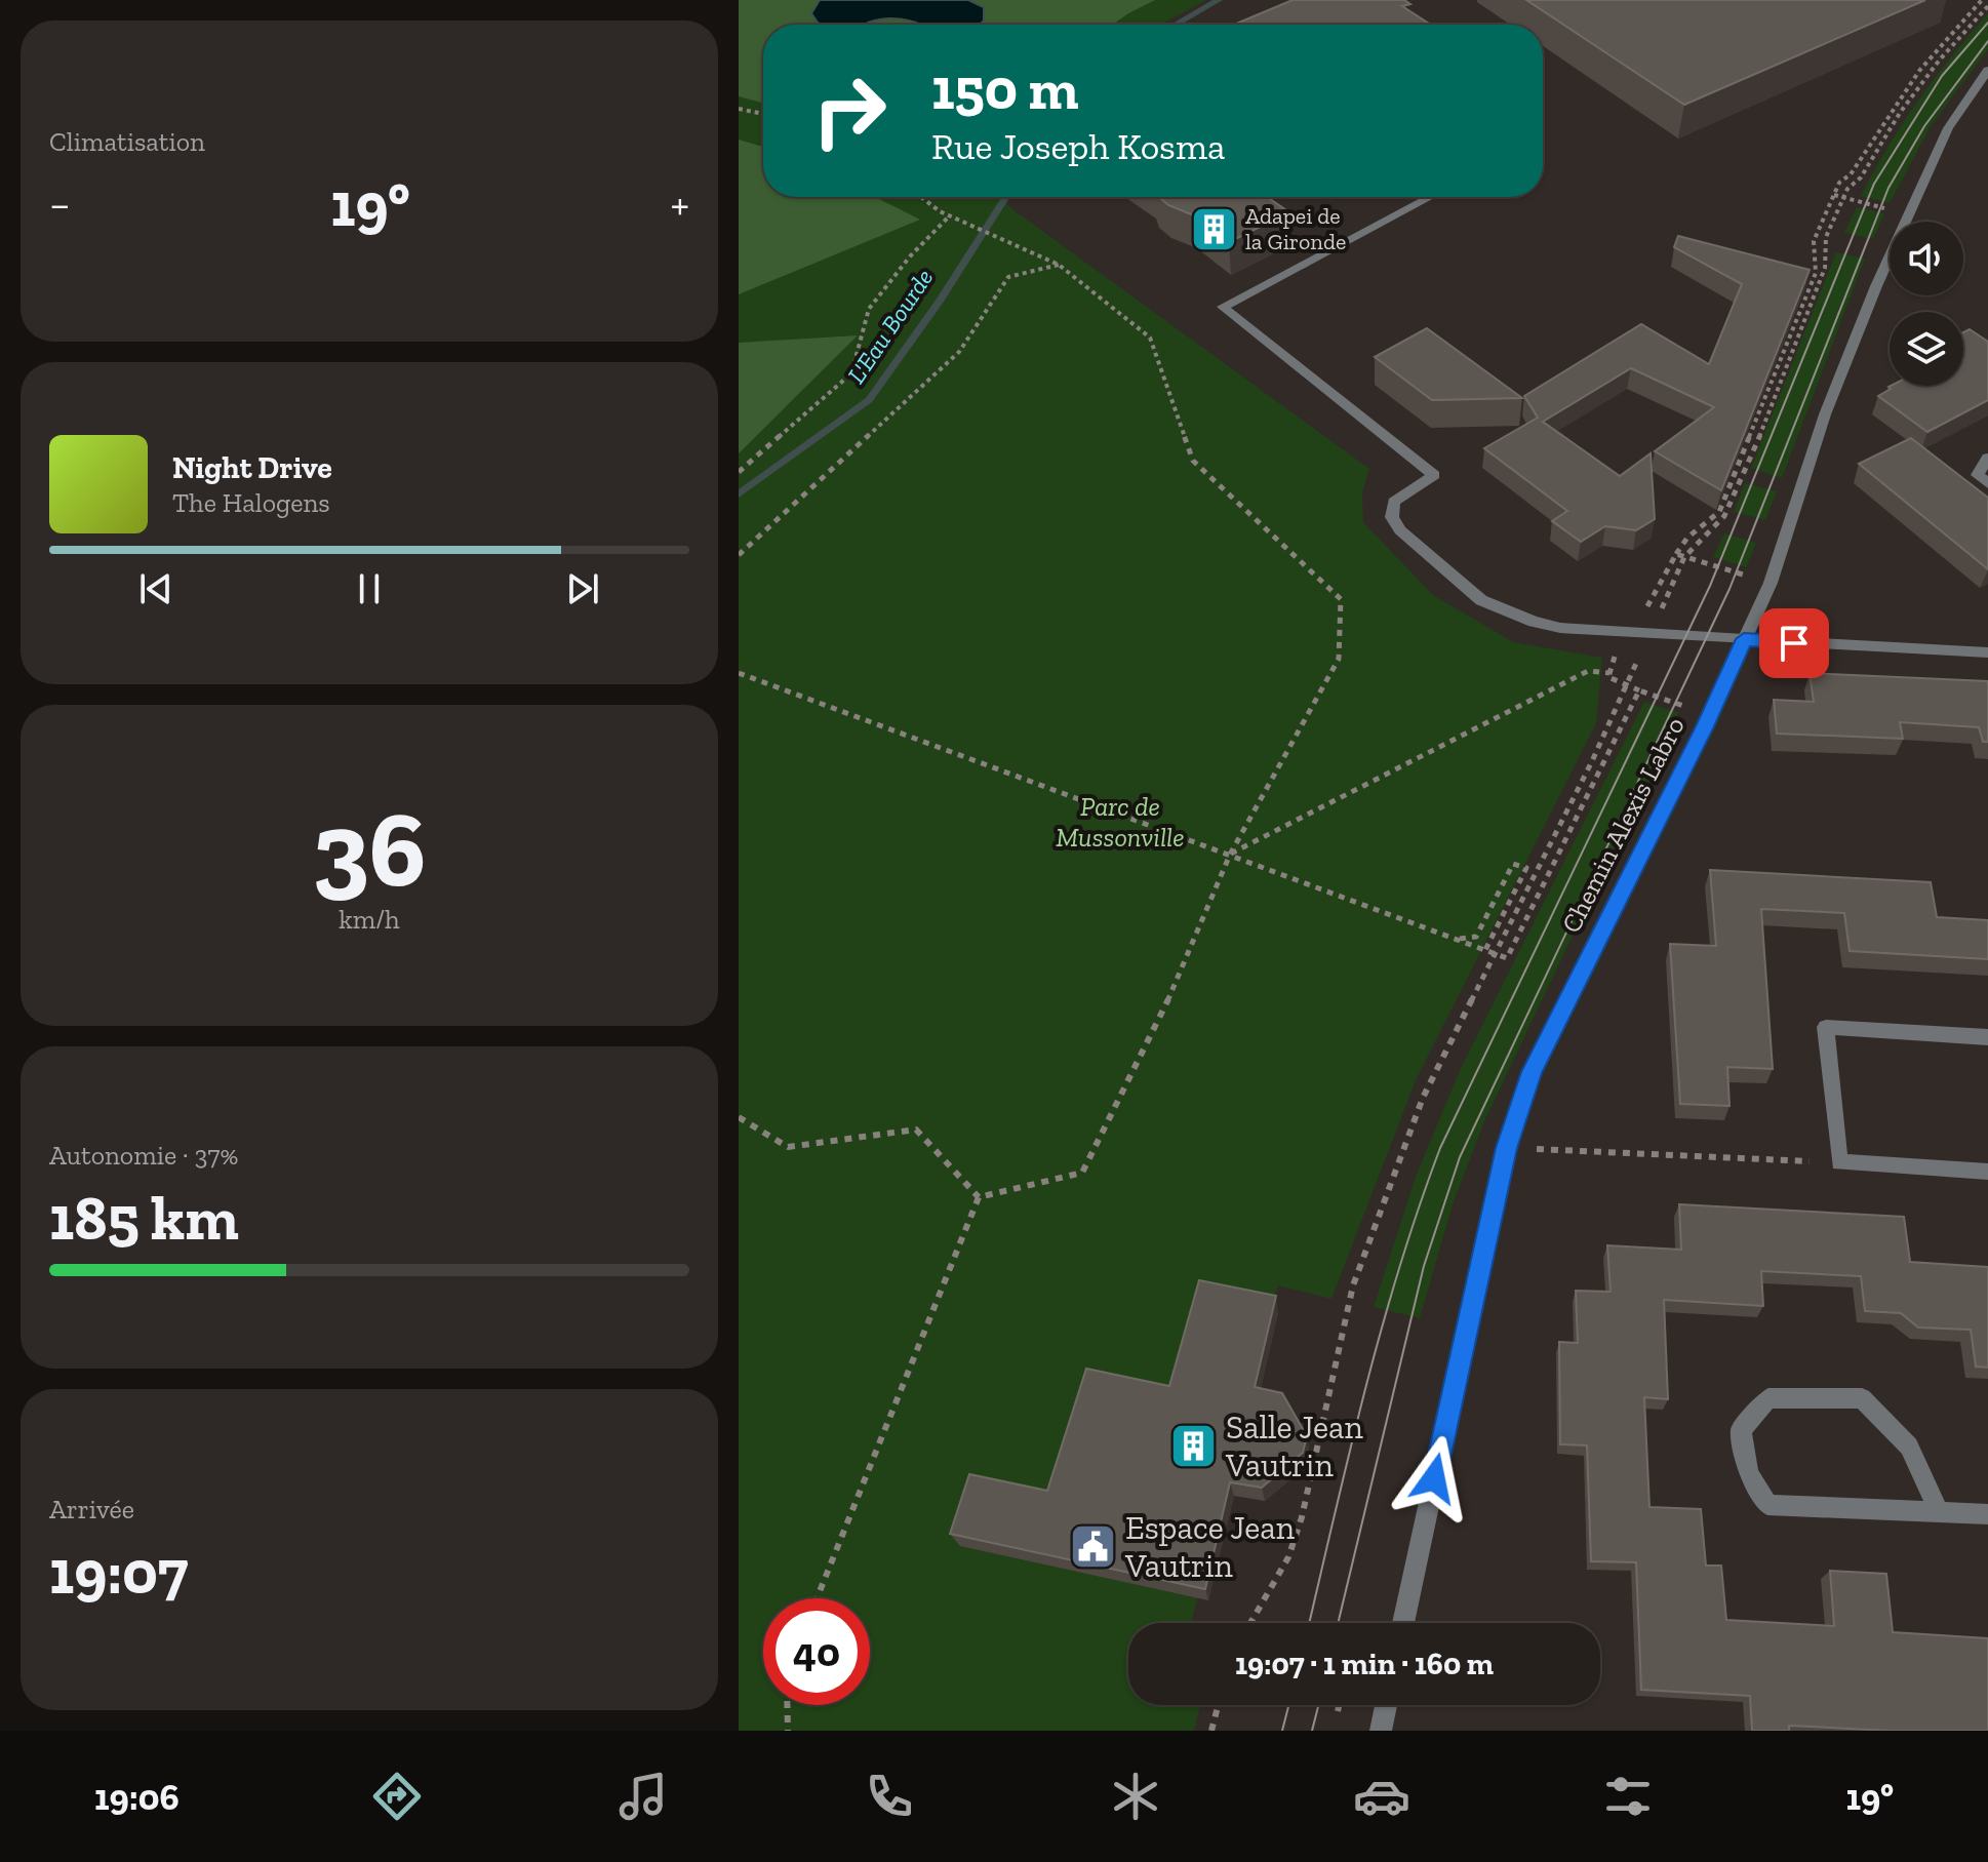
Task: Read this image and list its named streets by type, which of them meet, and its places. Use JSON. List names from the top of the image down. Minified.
{"streets":{"street":["Chemin Alexis Labro"]},"water":["L'Eau Bourde"],"parks":["Parc de Mussonville"],"places":{"building":["Adapei de la Gironde","Salle Jean Vautrin"],"public building":["Espace Jean Vautrin"]},"page":{"tile":["Climatisation",["36","km/h"],["Autonomie · 37%","185 km"],["Arrivée","19:07"]],"turn":["150 m","Rue Joseph Kosma"],"heat":["−","19°","+"],"song":["Night Drive","The Halogens"],"limit":"40","trip":"19:07 · 1 min · 160 m","tabs":["19:06","19°"]}}
